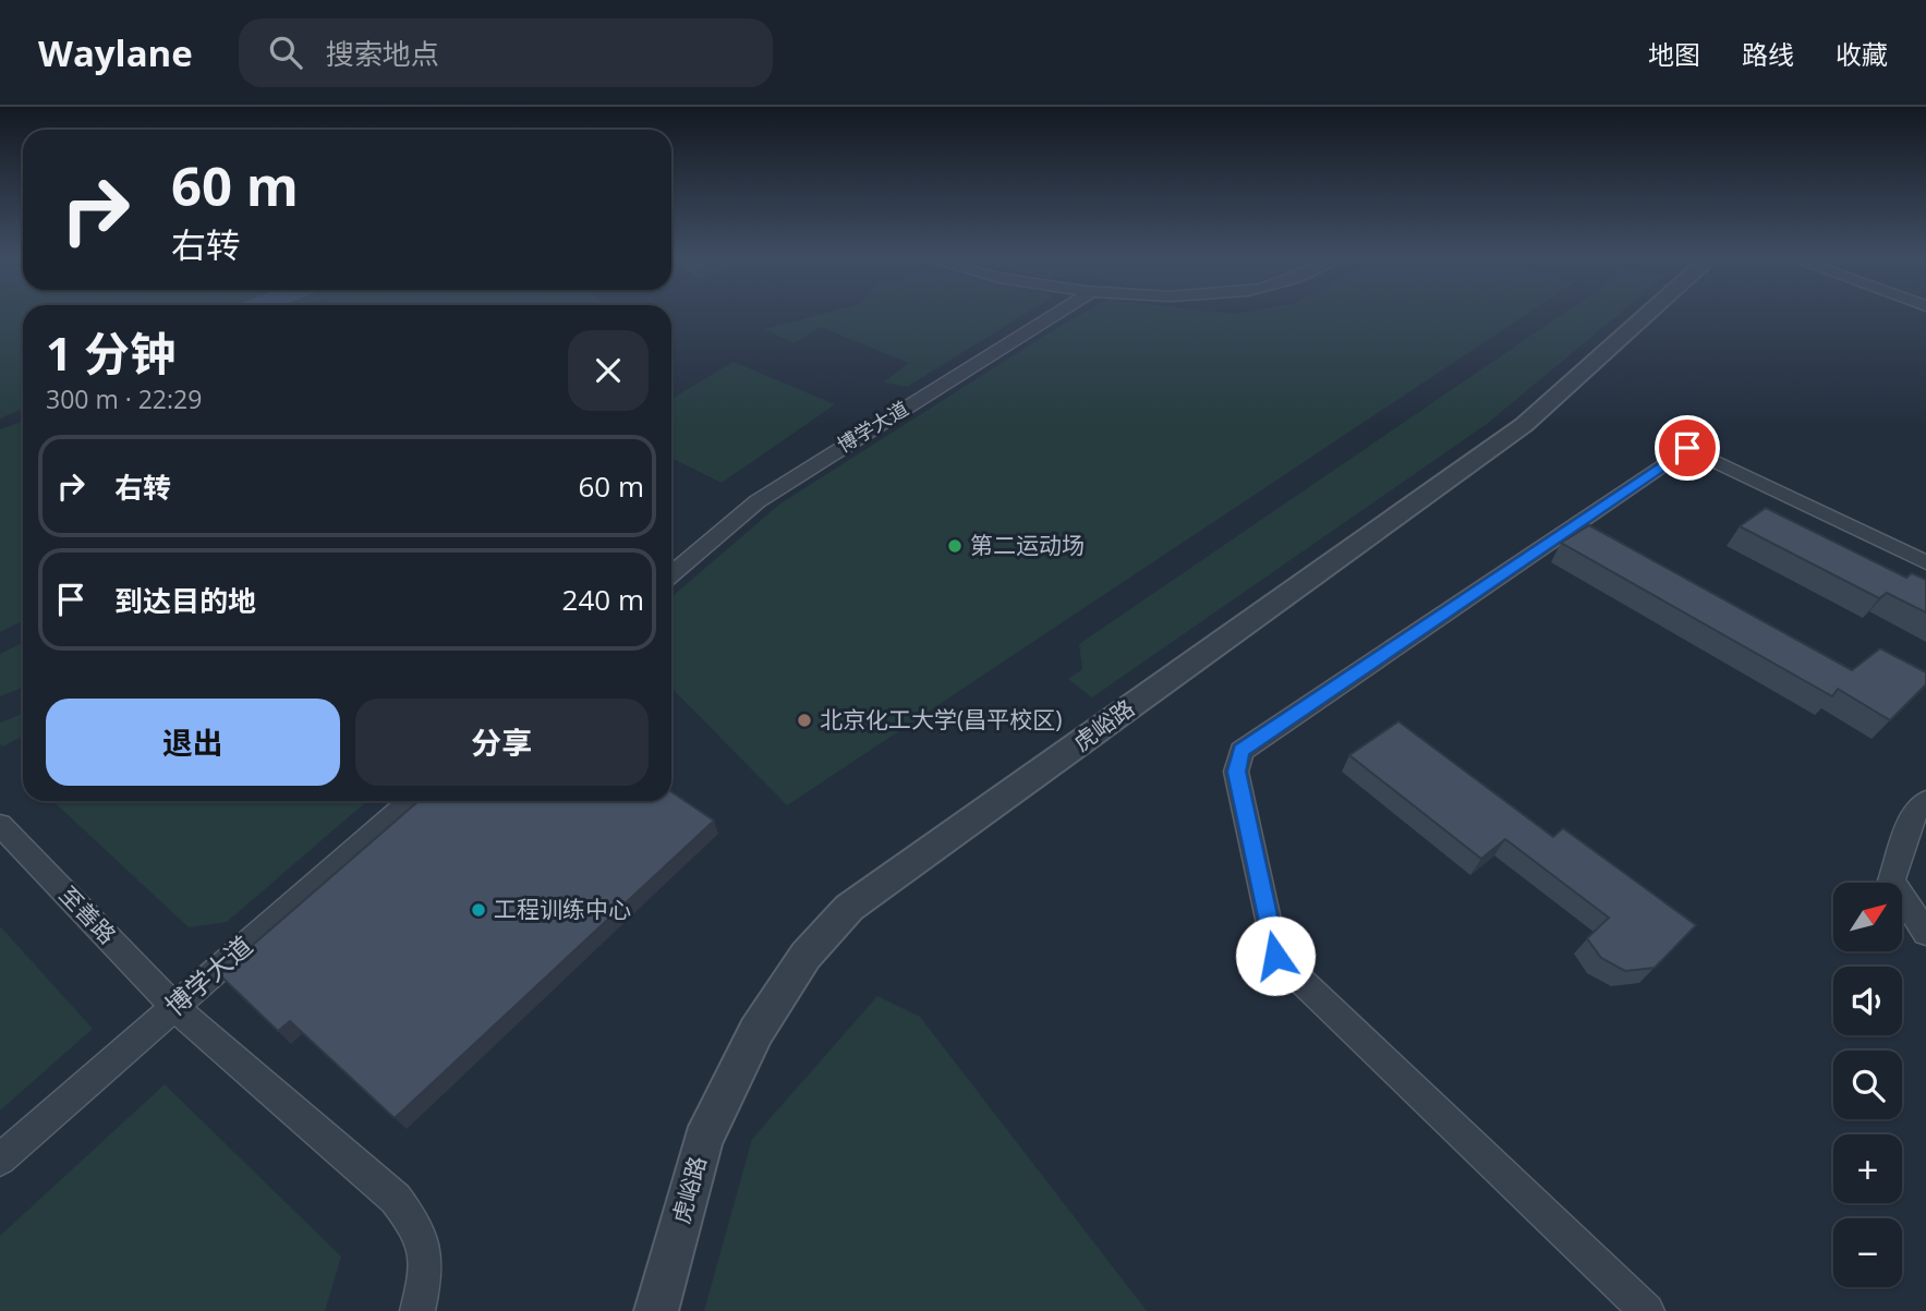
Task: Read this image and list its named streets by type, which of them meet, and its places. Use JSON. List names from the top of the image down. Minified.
{"streets":{"street":["博学大道","虎峪路","至善路"]},"crossings":[["博学大道","至善路"]],"places":["第二运动场","北京化工大学(昌平校区)","工程训练中心"],"north":"top right","page":{"header":"Waylane","search":"搜索地点","nav":["地图","路线","收藏"],"turn":["60 m","右转"],"heading":["1 分钟","300 m · 22:29"],"list":[{"name":"右转","value":"60 m"},{"name":"到达目的地","value":"240 m"}],"buttons":["退出","分享"],"map_buttons":["+","−"]}}
